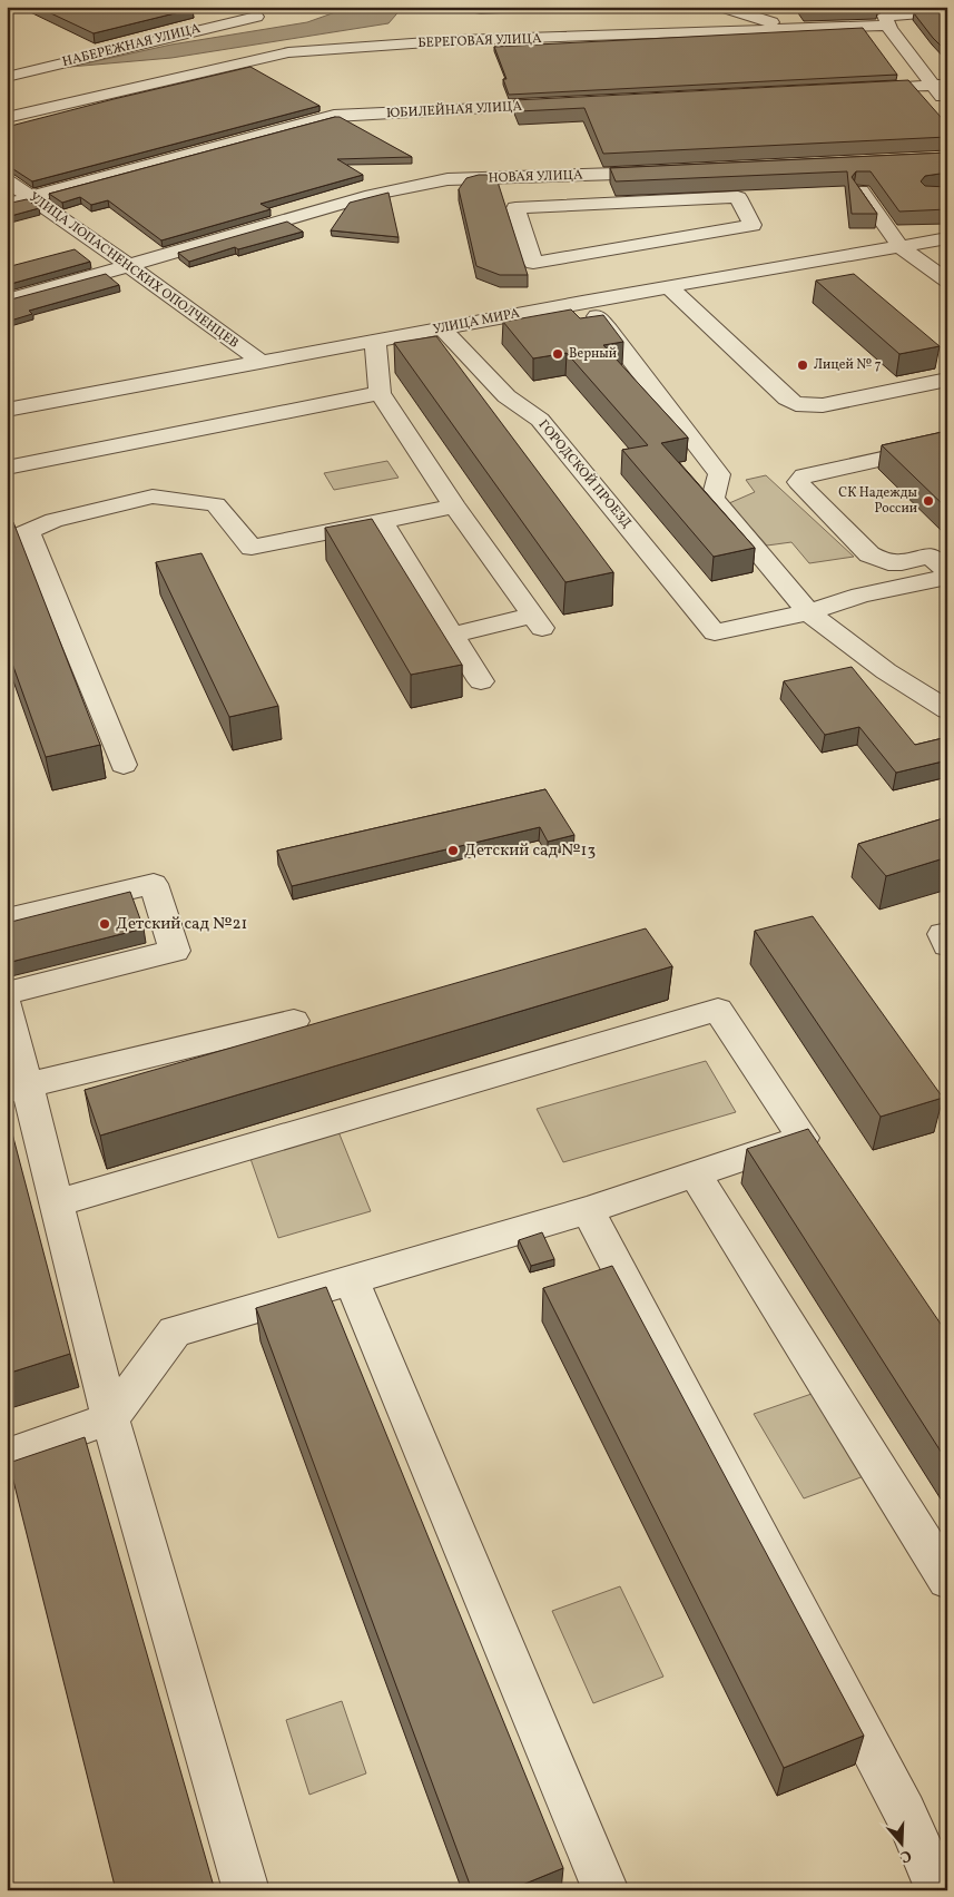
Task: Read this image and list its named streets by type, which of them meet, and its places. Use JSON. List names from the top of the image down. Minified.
{"streets":{"street":["БЕРЕГОВАЯ УЛИЦА","НАБЕРЕЖНАЯ УЛИЦА","ЮБИЛЕЙНАЯ УЛИЦА","НОВАЯ УЛИЦА","УЛИЦА ЛОПАСНЕНСКИХ ОПОЛЧЕНЦЕВ","УЛИЦА МИРА","ГОРОДСКОЙ ПРОЕЗД"]},"crossings":[["ЮБИЛЕЙНАЯ УЛИЦА","УЛИЦА ЛОПАСНЕНСКИХ ОПОЛЧЕНЦЕВ"],["НОВАЯ УЛИЦА","УЛИЦА ЛОПАСНЕНСКИХ ОПОЛЧЕНЦЕВ"],["УЛИЦА ЛОПАСНЕНСКИХ ОПОЛЧЕНЦЕВ","УЛИЦА МИРА"],["УЛИЦА МИРА","ГОРОДСКОЙ ПРОЕЗД"]],"places":["Верный","Лицей № 7","СК Надежды России","Детский сад №13","Детский сад №21"],"north":"bottom"}
